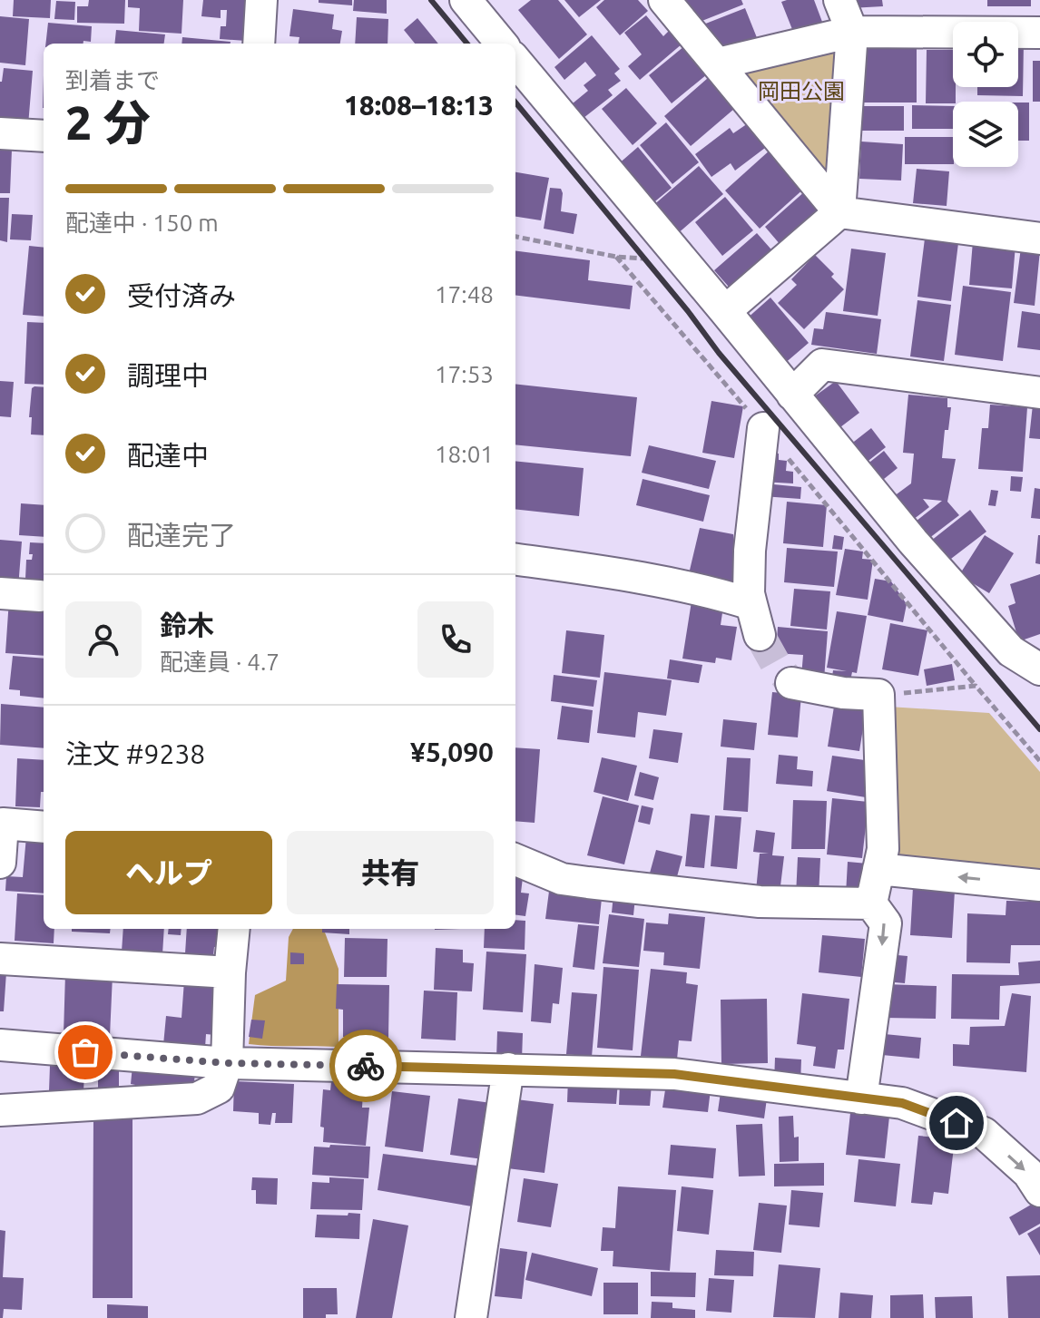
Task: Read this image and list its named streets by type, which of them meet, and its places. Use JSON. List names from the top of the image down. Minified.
{"parks":["岡田公園"],"page":{"heading":["2 分","到着まで","18:08–18:13"],"panel":["鈴木","配達員 · 4.7","注文 #9238","¥5,090"],"bar":"配達中 · 150 m","list":[["受付済み","17:48"],["調理中","17:53"],["配達中","18:01"],"配達完了"],"buttons":["ヘルプ","共有"]}}
